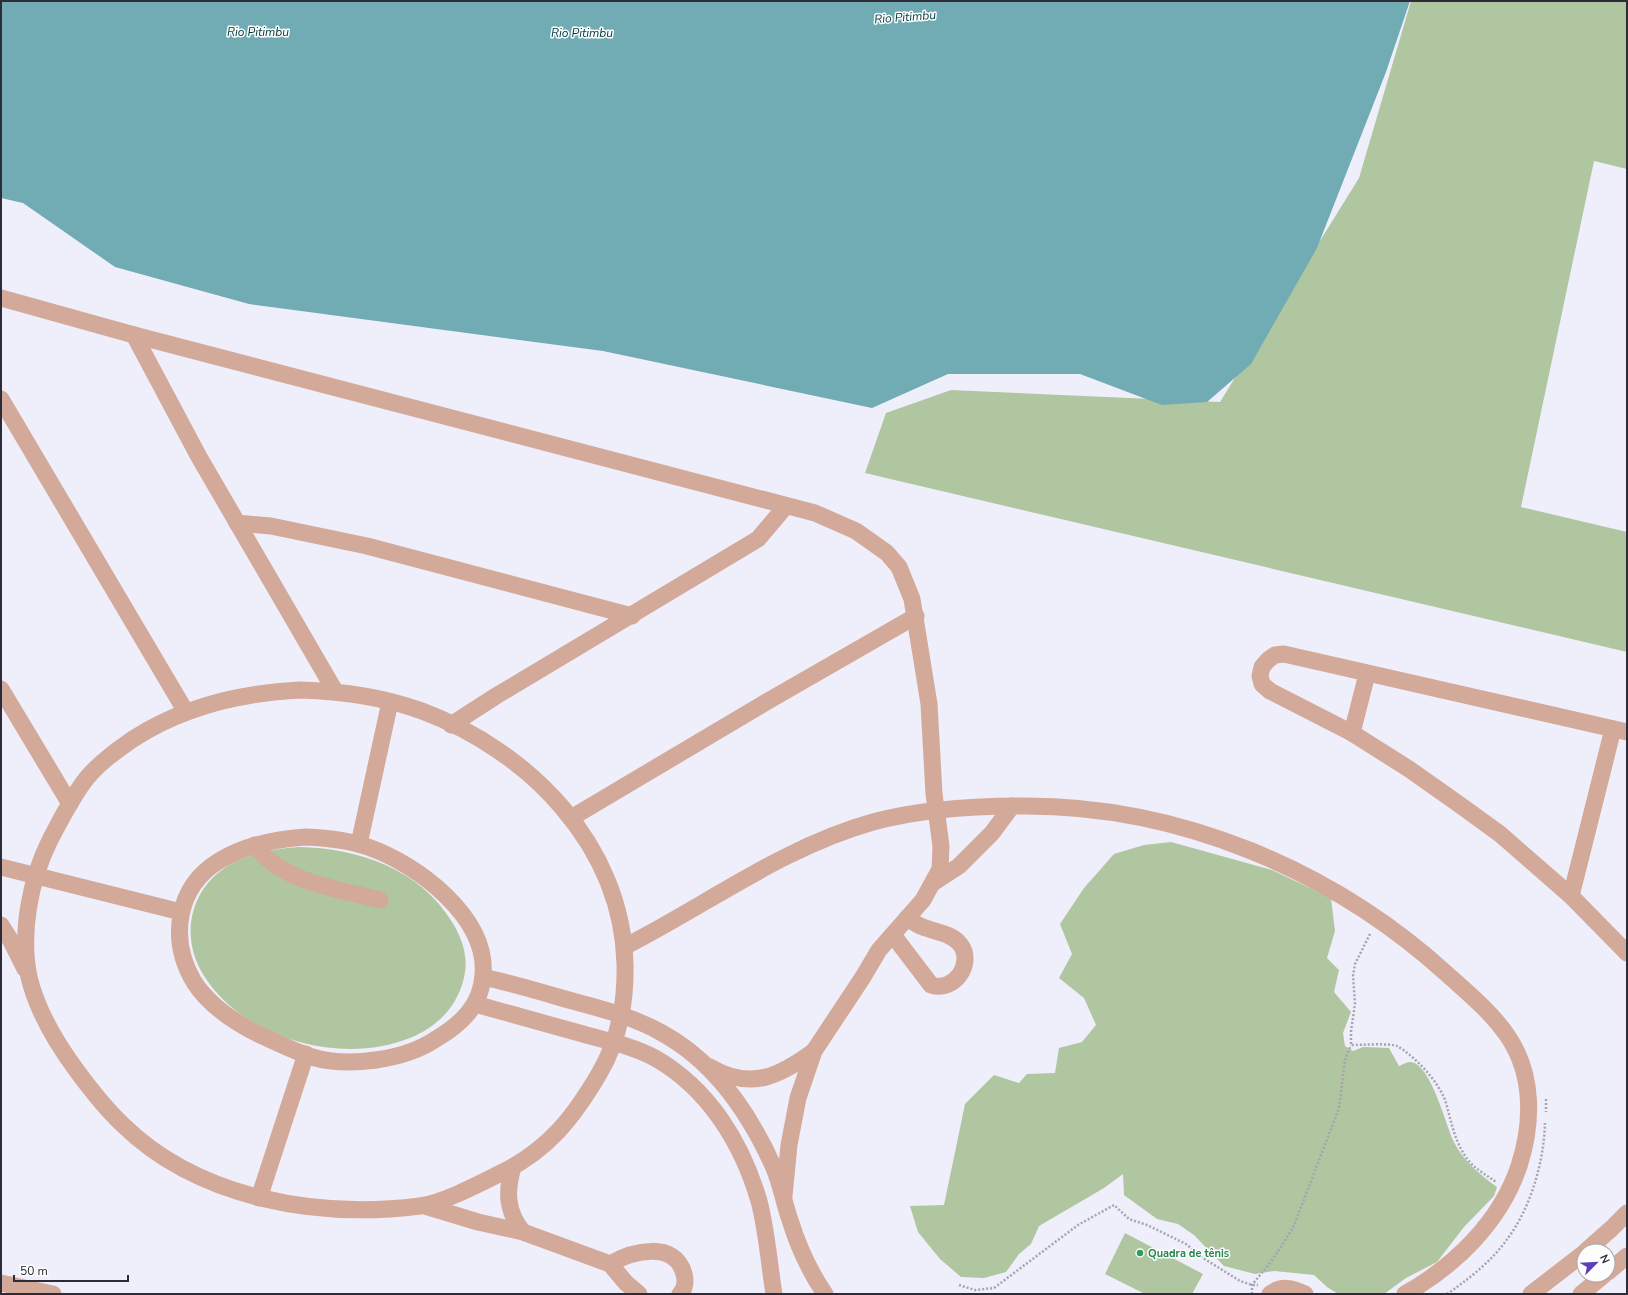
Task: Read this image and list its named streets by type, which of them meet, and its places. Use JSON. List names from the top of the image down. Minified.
{"water":["Rio Pitimbu"],"places":["Quadra de tênis"],"scale_bar":"50 m","north":"top right"}
